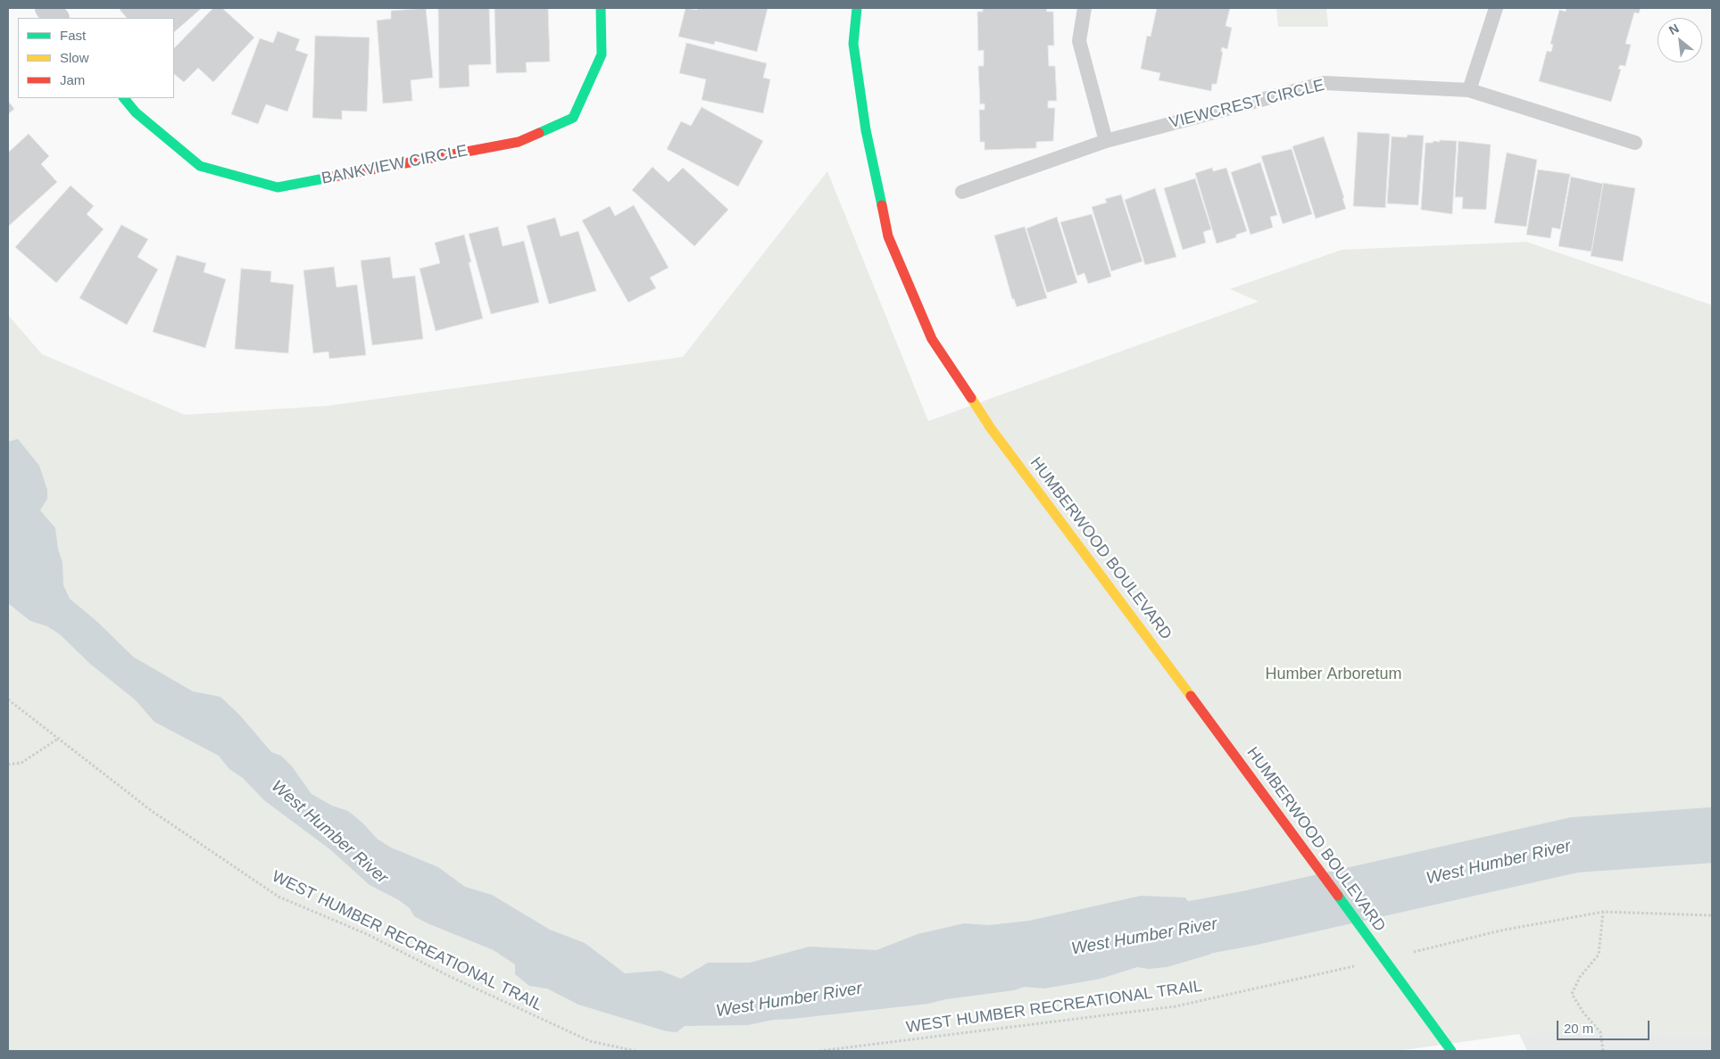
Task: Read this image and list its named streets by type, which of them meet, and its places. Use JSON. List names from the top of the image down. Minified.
{"streets":{"street":["BANKVIEW CIRCLE","HUMBERWOOD BOULEVARD"],"lane":["VIEWCREST CIRCLE"],"path":["WEST HUMBER RECREATIONAL TRAIL"]},"water":["West Humber River"],"parks":["Humber Arboretum"],"legend":["Fast","Slow","Jam"],"scale_bar":"20 m","north":"top left"}
